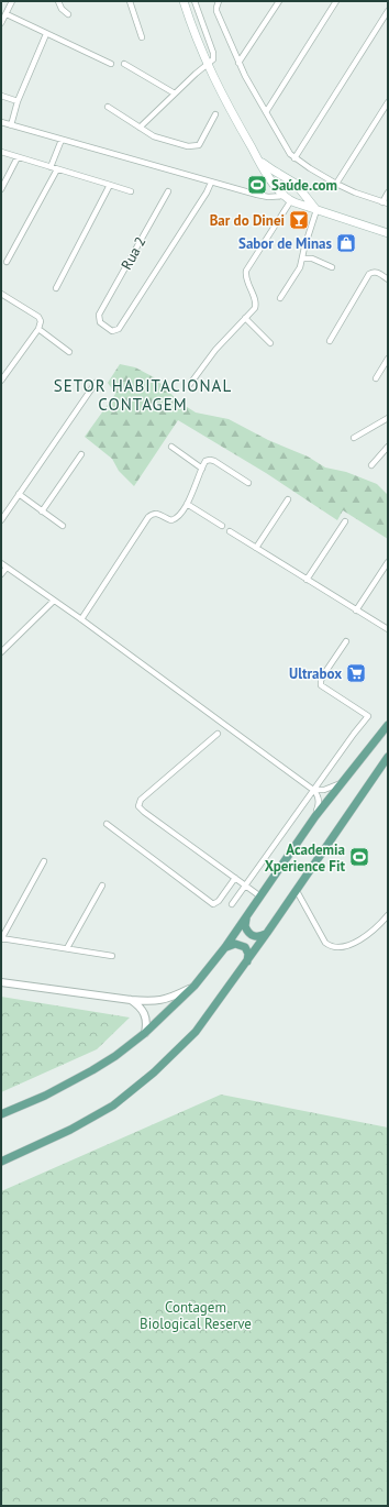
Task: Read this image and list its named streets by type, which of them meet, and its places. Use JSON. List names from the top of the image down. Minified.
{"streets":{"street":["Rua 2"]},"districts":["SETOR HABITACIONAL CONTAGEM"],"parks":["Contagem Biological Reserve"],"places":{"sports":["Saúde.com","Academia Xperience Fit"],"bar":["Bar do Dinei"],"shop":["Sabor de Minas"],"supermarket":["Ultrabox"]}}
